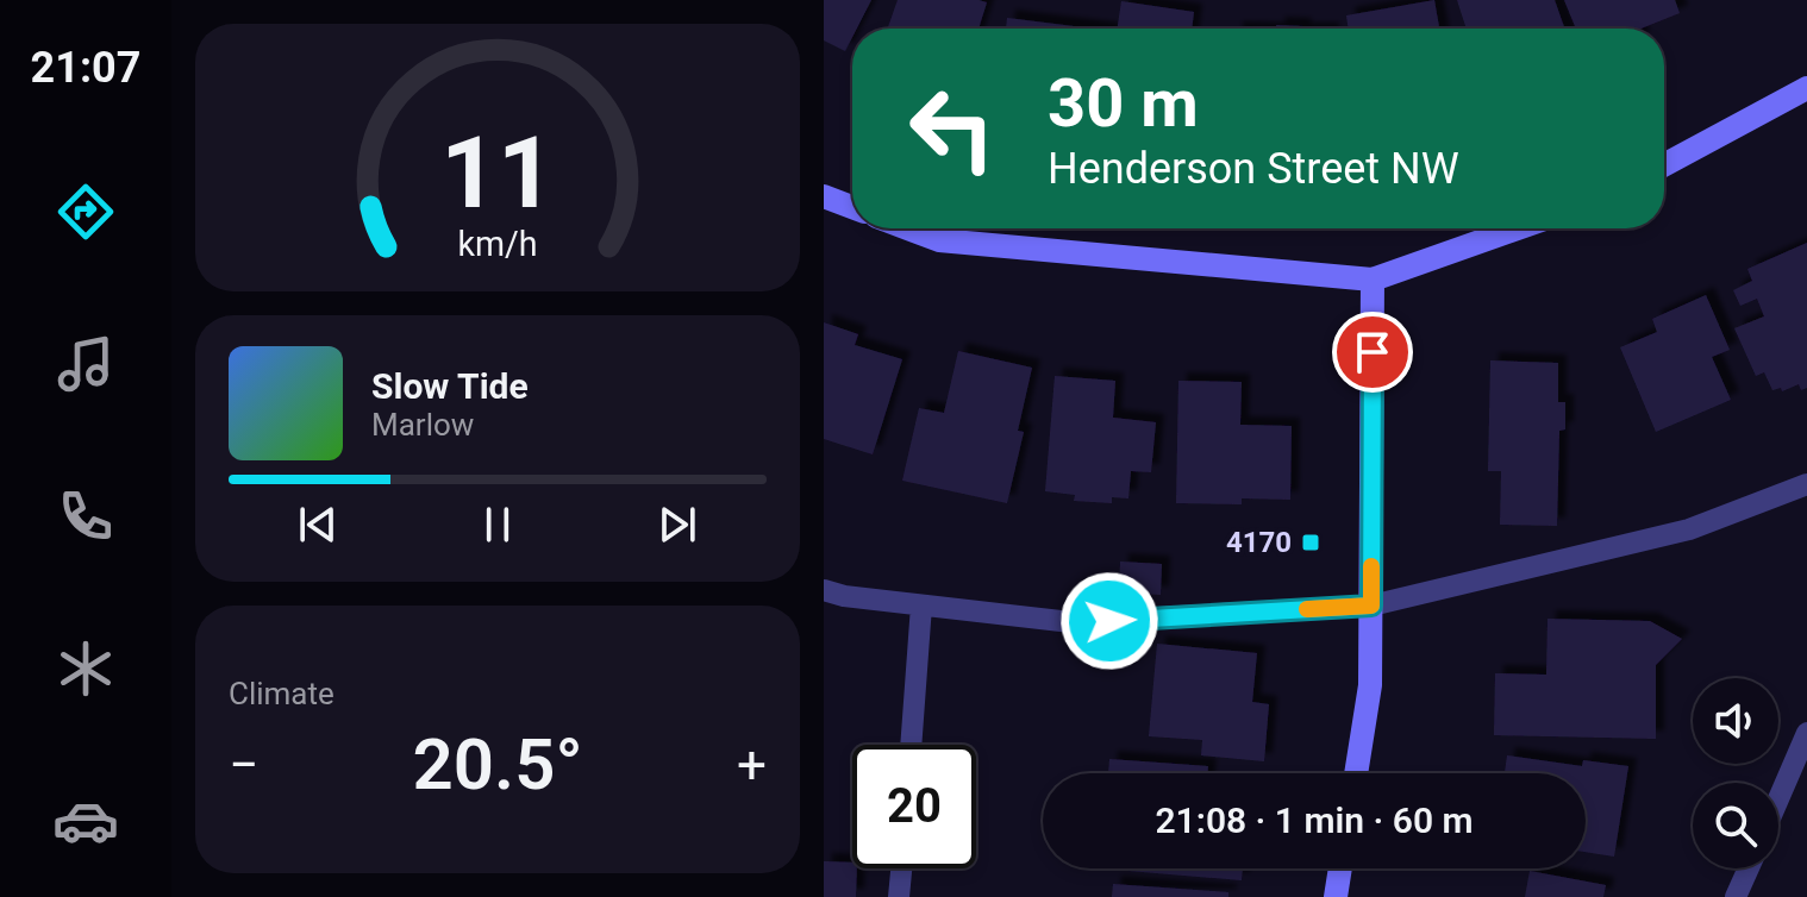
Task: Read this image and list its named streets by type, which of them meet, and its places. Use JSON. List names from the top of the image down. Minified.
{"places":{"transit":["4170"]},"page":{"tabs":"21:07","turn":["30 m","Henderson Street NW"],"song":["Slow Tide","Marlow"],"tile":"Climate","heat":["−","20.5°","+"],"limit":"20","trip":"21:08 · 1 min · 60 m","gauge":["11","km/h"]}}
